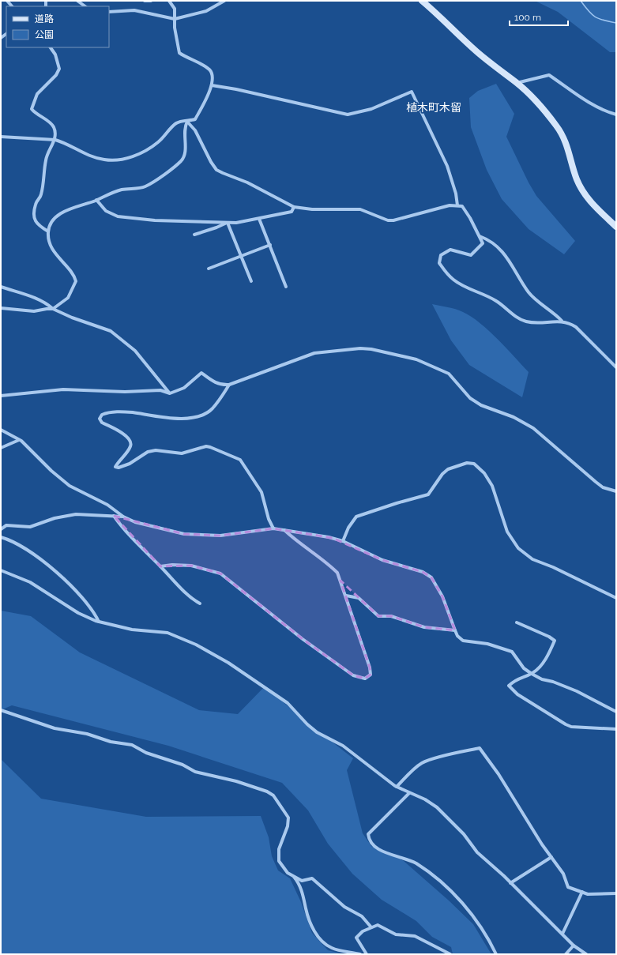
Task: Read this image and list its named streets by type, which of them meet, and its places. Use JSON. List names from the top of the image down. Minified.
{"districts":["植木町木留"],"legend":["道路","公園"],"scale_bar":"100 m"}
